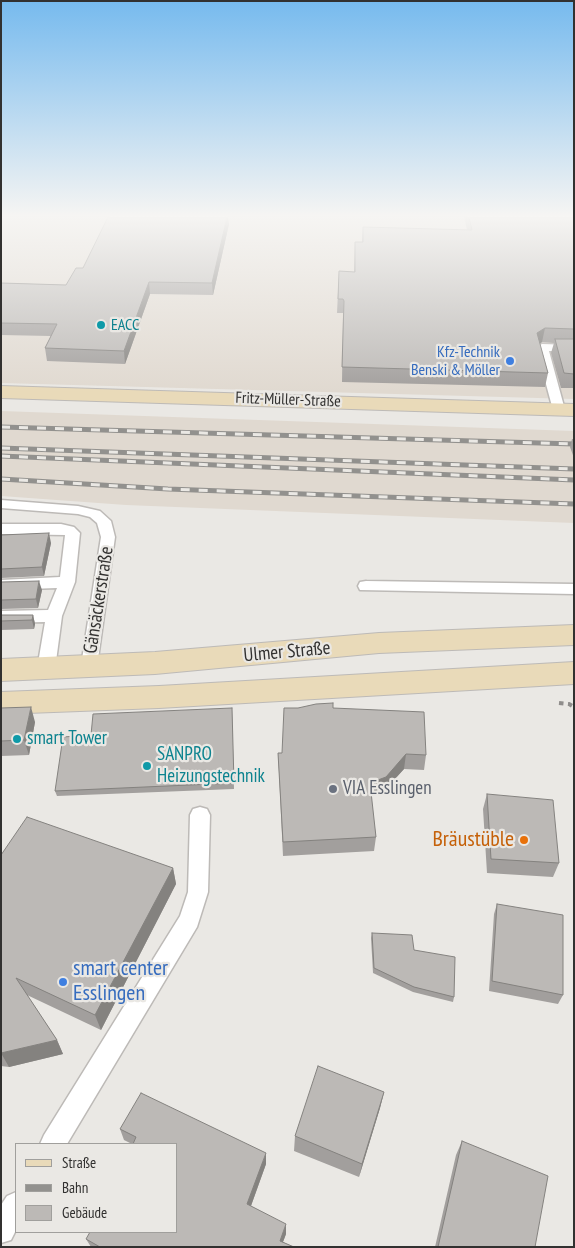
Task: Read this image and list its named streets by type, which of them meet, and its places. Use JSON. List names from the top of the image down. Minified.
{"streets":{"main road":["Fritz-Müller-Straße","Ulmer Straße"],"lane":["Gänsäckerstraße"]},"crossings":[["Gänsäckerstraße","Ulmer Straße"]],"places":["EACC","Kfz-Technik Benski & Möller","smart Tower","SANPRO Heizungstechnik","VIA Esslingen","Bräustüble","smart center Esslingen"],"legend":["Straße","Bahn","Gebäude"]}
